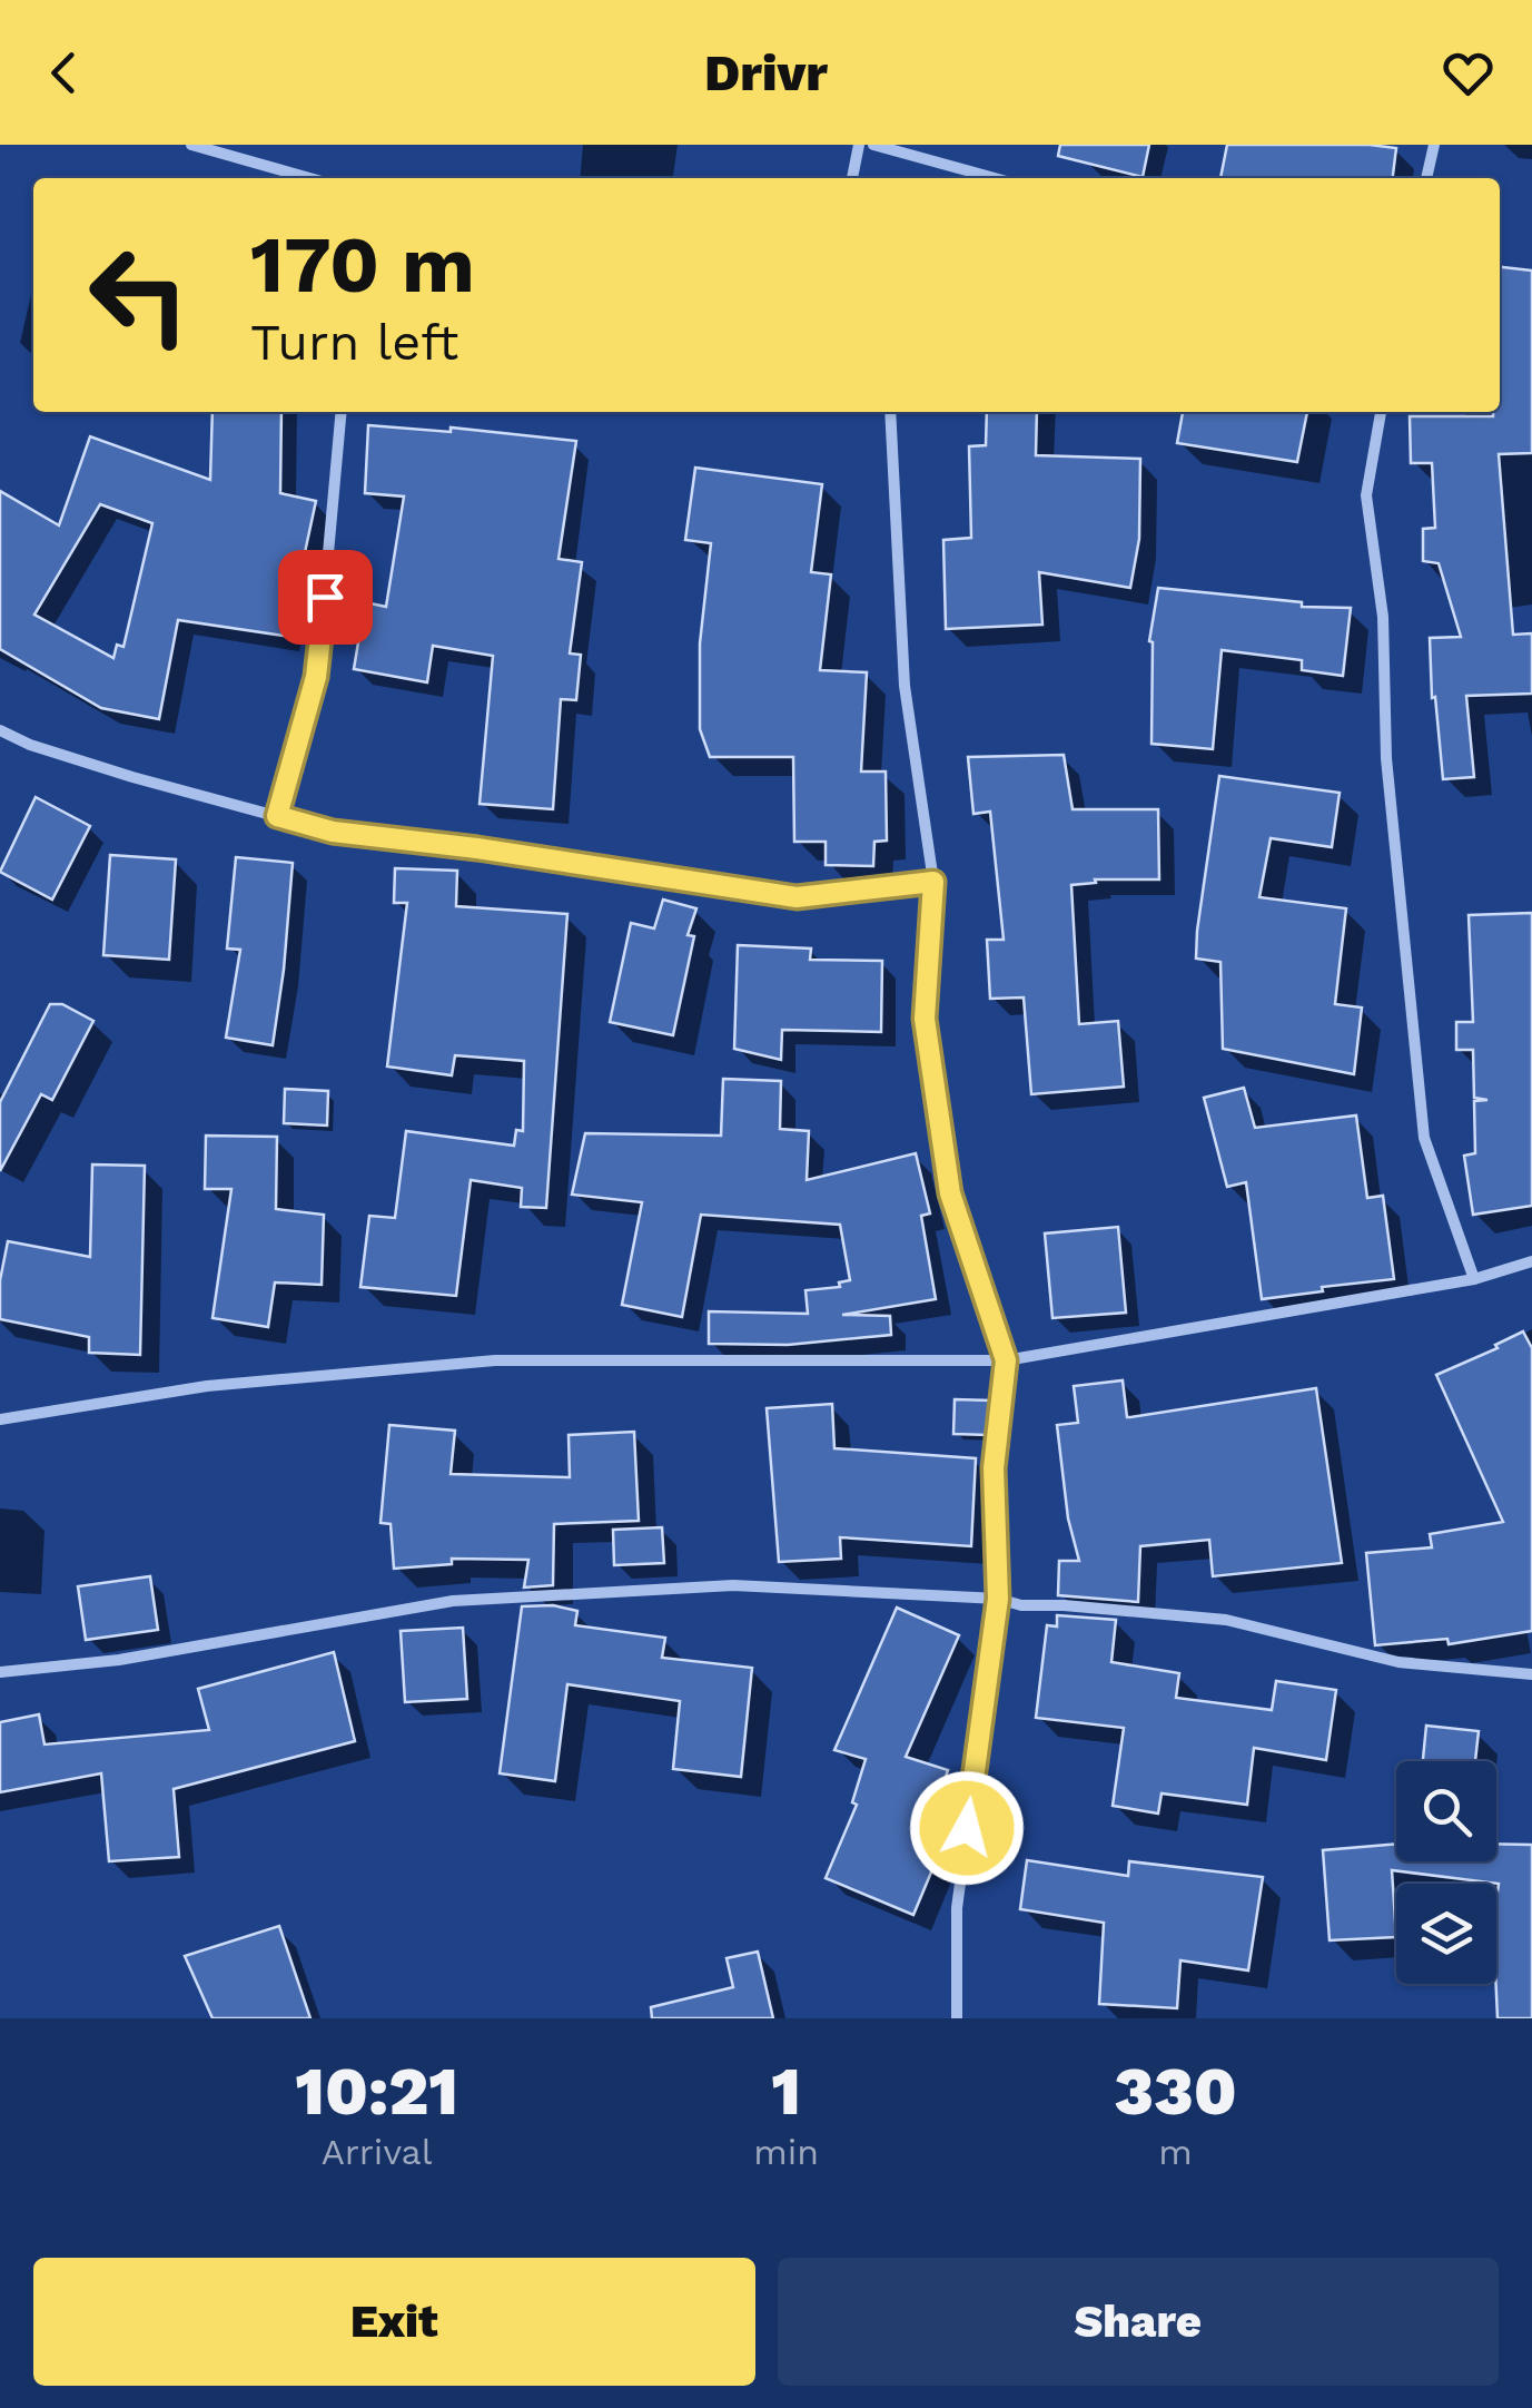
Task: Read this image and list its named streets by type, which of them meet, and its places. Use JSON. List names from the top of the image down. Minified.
{"page":{"header":"Drivr","turn":["170 m","Turn left"],"eta":["10:21","Arrival","1","min","330","m"],"buttons":["Exit","Share"]}}
